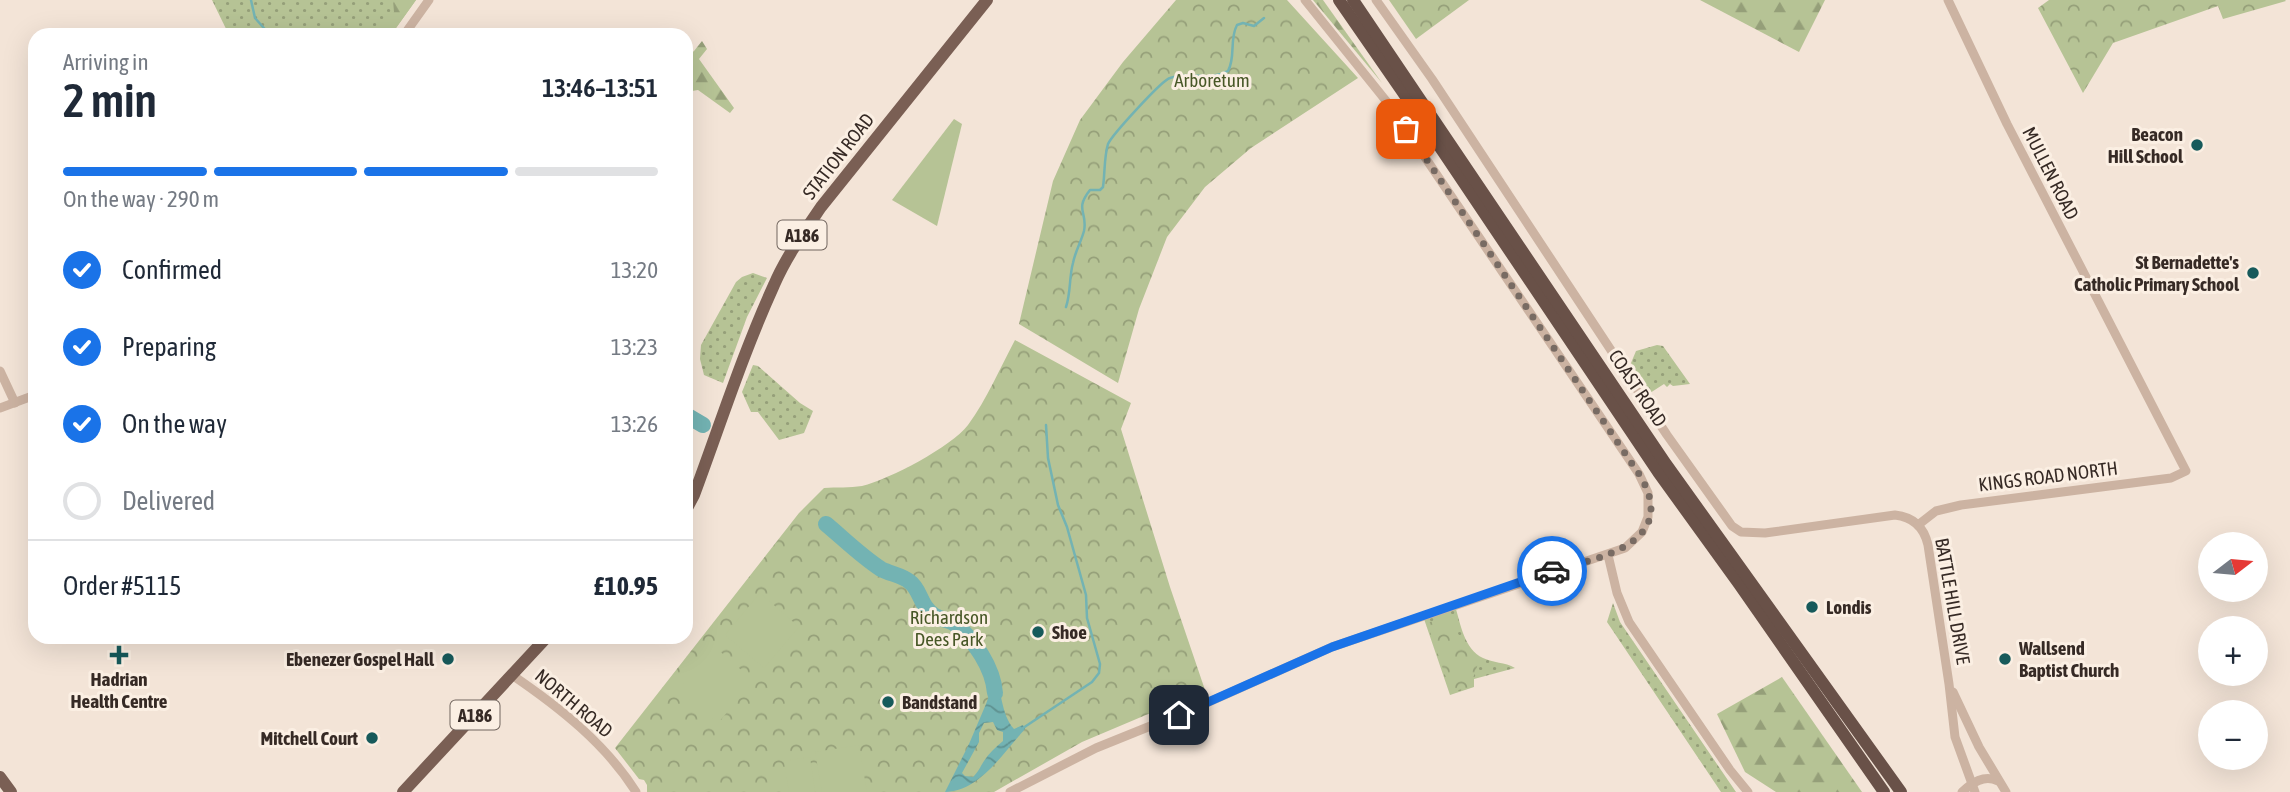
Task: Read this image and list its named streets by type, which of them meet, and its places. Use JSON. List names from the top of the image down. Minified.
{"streets":{"highway":["COAST ROAD"],"main road":["STATION ROAD","A186"],"street":["MULLEN ROAD","KINGS ROAD NORTH","BATTLE HILL DRIVE","NORTH ROAD"]},"crossings":[["MULLEN ROAD","KINGS ROAD NORTH"],["A186","NORTH ROAD"],["COAST ROAD","KINGS ROAD NORTH"],["COAST ROAD","BATTLE HILL DRIVE"],["KINGS ROAD NORTH","BATTLE HILL DRIVE"]],"parks":["Arboretum","Richardson Dees Park"],"places":{"other":["Beacon Hill School","St Bernadette's Catholic Primary School","Londis","Shoe","Ebenezer Gospel Hall","Wallsend Baptist Church","Bandstand","Mitchell Court"],"health":["Hadrian Health Centre"]},"north":"right","page":{"heading":["2 min","Arriving in","13:46–13:51"],"panel":["Order #5115","£10.95"],"bar":"On the way · 290 m","list":[["Confirmed","13:20"],["Preparing","13:23"],["On the way","13:26"],"Delivered"],"map_buttons":["+","−"]}}
